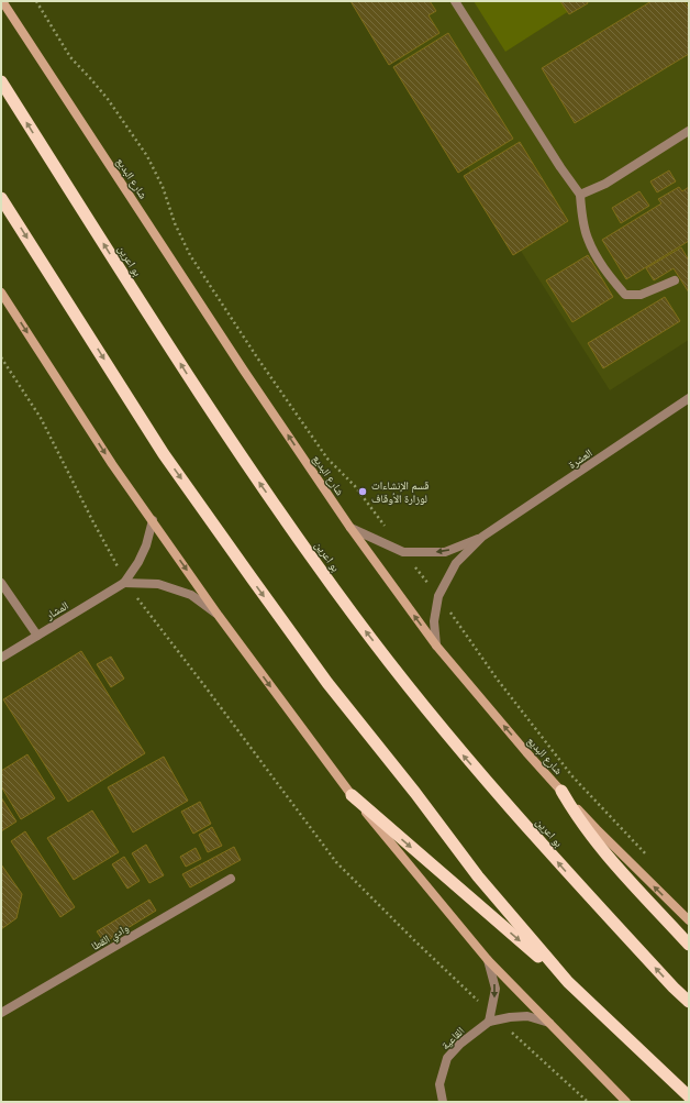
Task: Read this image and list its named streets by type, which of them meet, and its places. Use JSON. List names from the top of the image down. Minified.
{"streets":{"highway":["بو اعرين"],"main road":["شارع البديع"],"street":["العشرة","المشار","وادي القطا","القاعية"]},"crossings":[["شارع البديع","العشرة"]],"one_way":["شارع البديع"],"places":["قسم الإنشاءات لوزارة الأوقاف"]}
